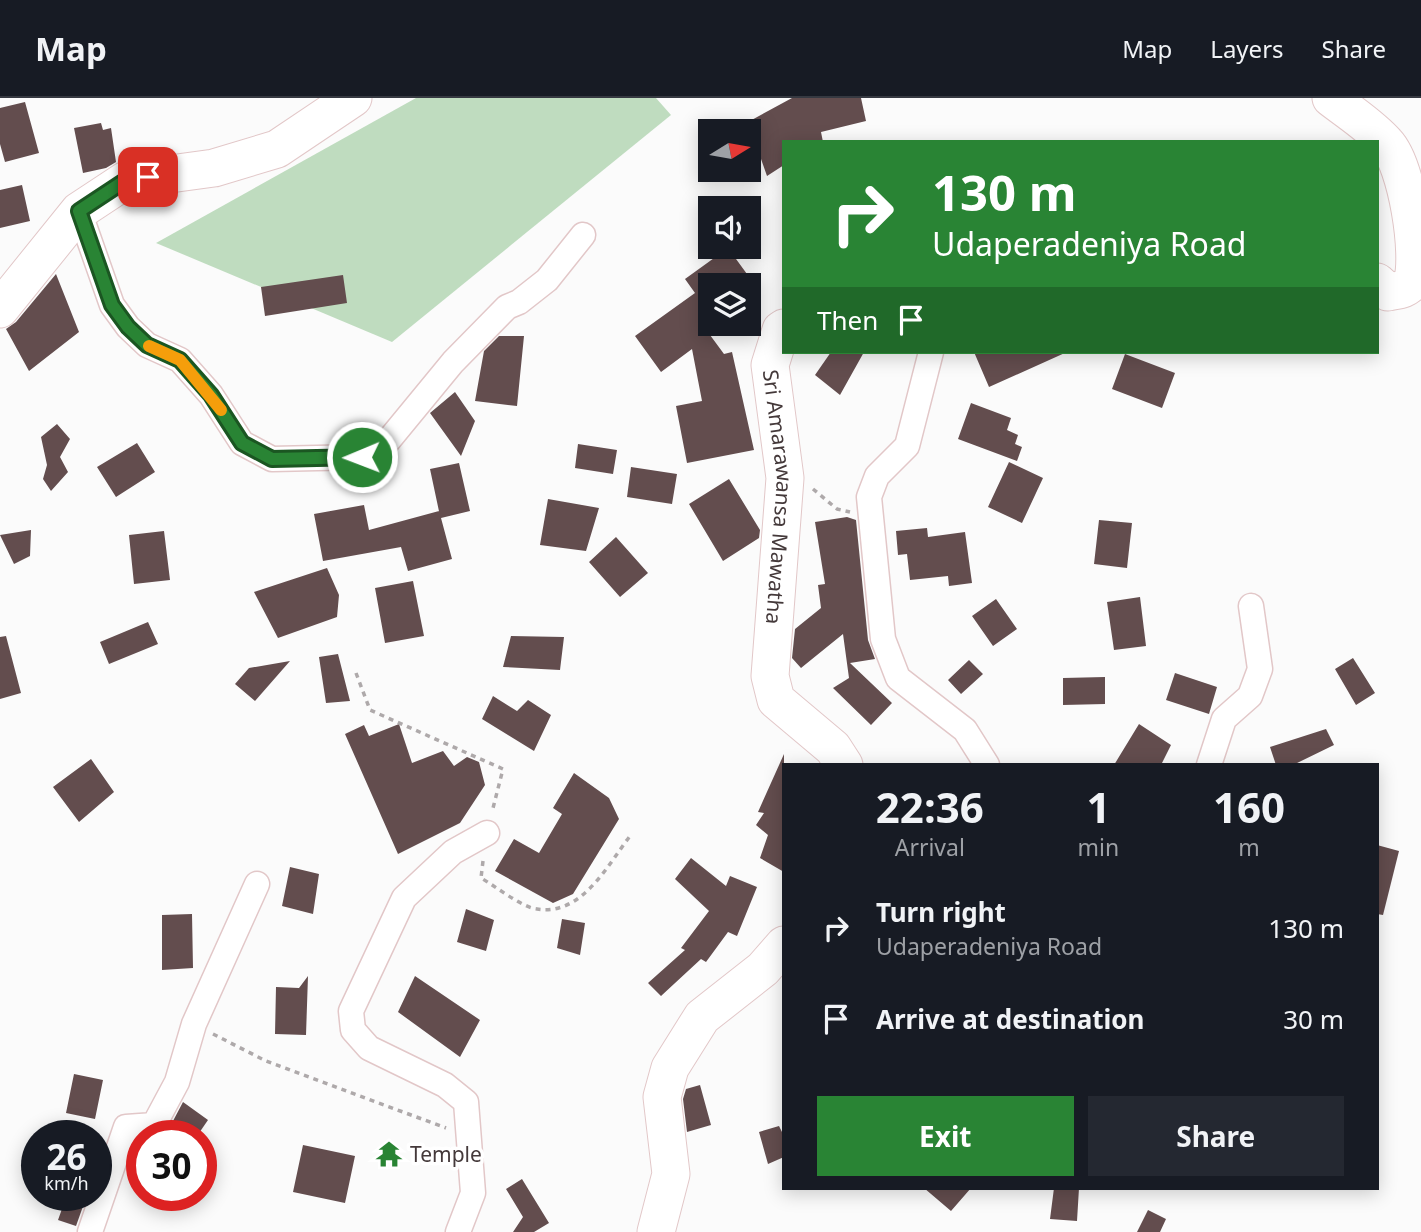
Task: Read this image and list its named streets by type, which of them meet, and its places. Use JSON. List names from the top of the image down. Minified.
{"streets":{"street":["Sri Amarawansa Mawatha"]},"places":{"temple":["Temple"]},"north":"right","page":{"header":"Map","nav":["Map","Layers","Share"],"turn":["130 m","Udaperadeniya Road"],"then":"Then","eta":["22:36","Arrival","1","min","160","m"],"list":[{"name":"Turn right","note":"Udaperadeniya Road","value":"130 m"},{"name":"Arrive at destination","value":"30 m"}],"buttons":["Exit","Share"],"speed":"26 km/h","limit":"30"}}
